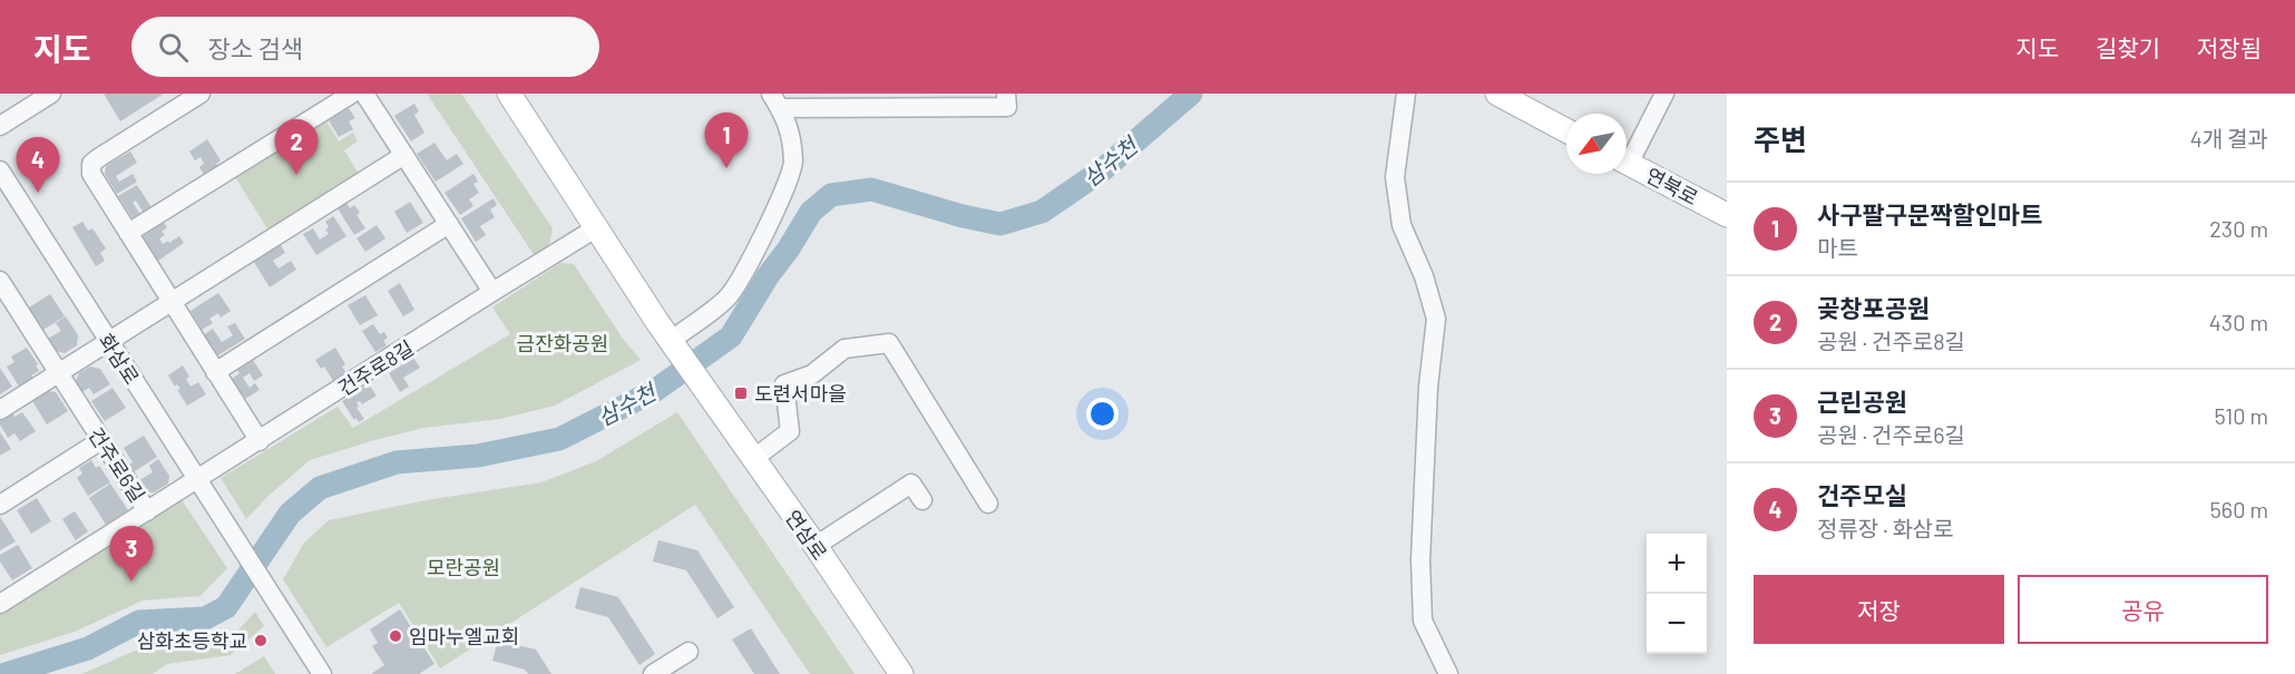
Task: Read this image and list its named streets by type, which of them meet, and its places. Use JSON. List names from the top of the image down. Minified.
{"streets":{"main road":["연북로","연삼로"],"street":["화삼로","건주로8길","건주로6길"]},"crossings":[["화삼로","건주로8길"],["건주로8길","건주로6길"]],"water":["삼수천"],"parks":["금잔화공원","모란공원"],"places":{"transit":["도련서마을"],"other":["임마누엘교회","삼화초등학교"]},"north":"bottom left","page":{"header":"지도","search":"장소 검색","nav":["지도","길찾기","저장됨"],"heading":["주변","4개 결과"],"pins":["1","2","4","3"],"list":[{"mark":"1","name":"사구팔구문짝할인마트","note":"마트","value":"230 m"},{"mark":"2","name":"곶창포공원","note":"공원 · 건주로8길","value":"430 m"},{"mark":"3","name":"근린공원","note":"공원 · 건주로6길","value":"510 m"},{"mark":"4","name":"건주모실","note":"정류장 · 화삼로","value":"560 m"}],"map_buttons":["+","−"],"buttons":["저장","공유"]}}
